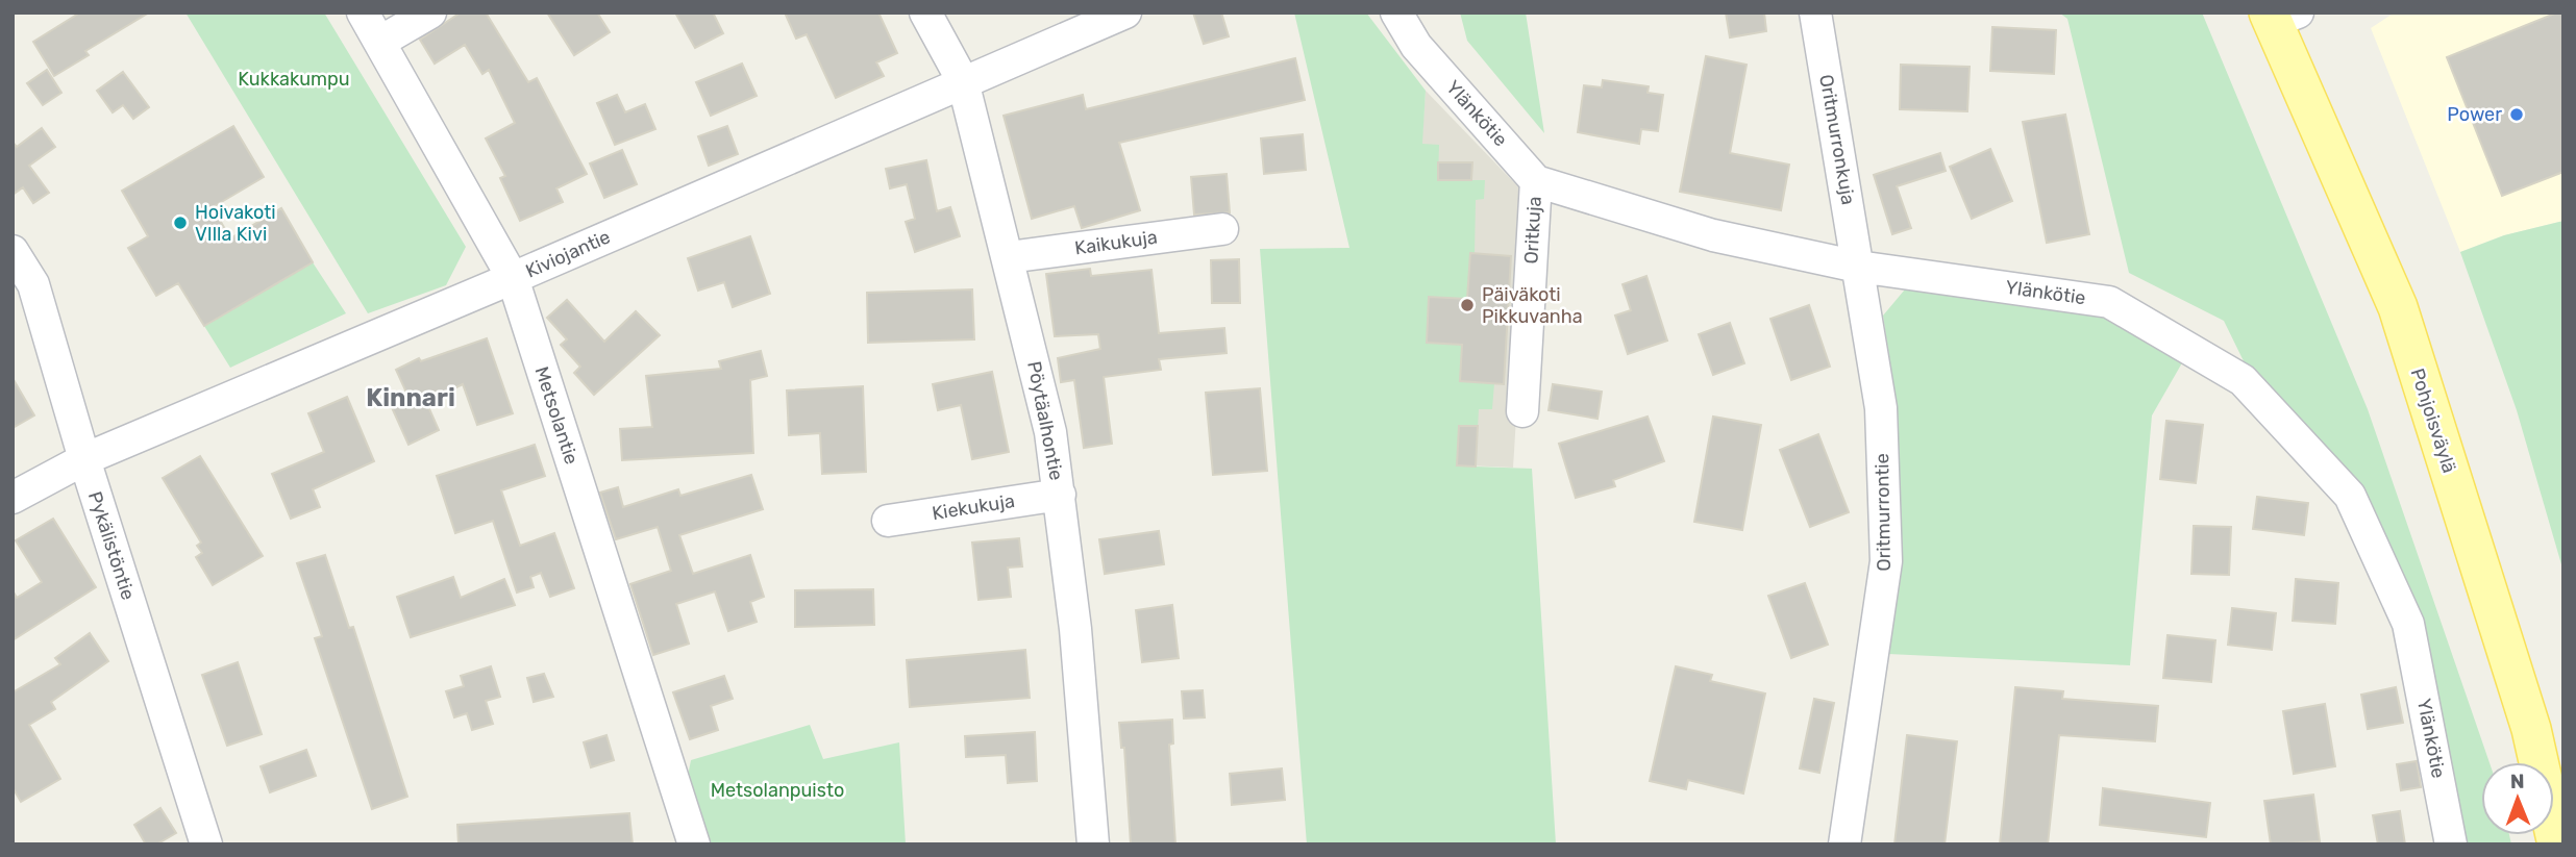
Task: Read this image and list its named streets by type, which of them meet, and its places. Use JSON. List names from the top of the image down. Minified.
{"streets":{"main road":["Pohjoisväylä"],"street":["Ylänkötie","Oritmurronkuja","Oritkuja","Kaikukuja","Kiviojantie","Metsolantie","Pöytäalhontie","Kiekukuja","Oritmurrontie","Pykälistöntie"]},"crossings":[["Ylänkötie","Oritmurronkuja"],["Ylänkötie","Oritkuja"],["Ylänkötie","Oritmurrontie"],["Oritmurronkuja","Oritmurrontie"],["Kaikukuja","Pöytäalhontie"],["Kiviojantie","Metsolantie"],["Kiviojantie","Pöytäalhontie"],["Kiviojantie","Pykälistöntie"],["Pöytäalhontie","Kiekukuja"]],"districts":["Kinnari"],"parks":["Kukkakumpu","Metsolanpuisto"],"places":["Power","Hoivakoti VIlla Kivi","Päiväkoti Pikkuvanha"],"north":"top"}
